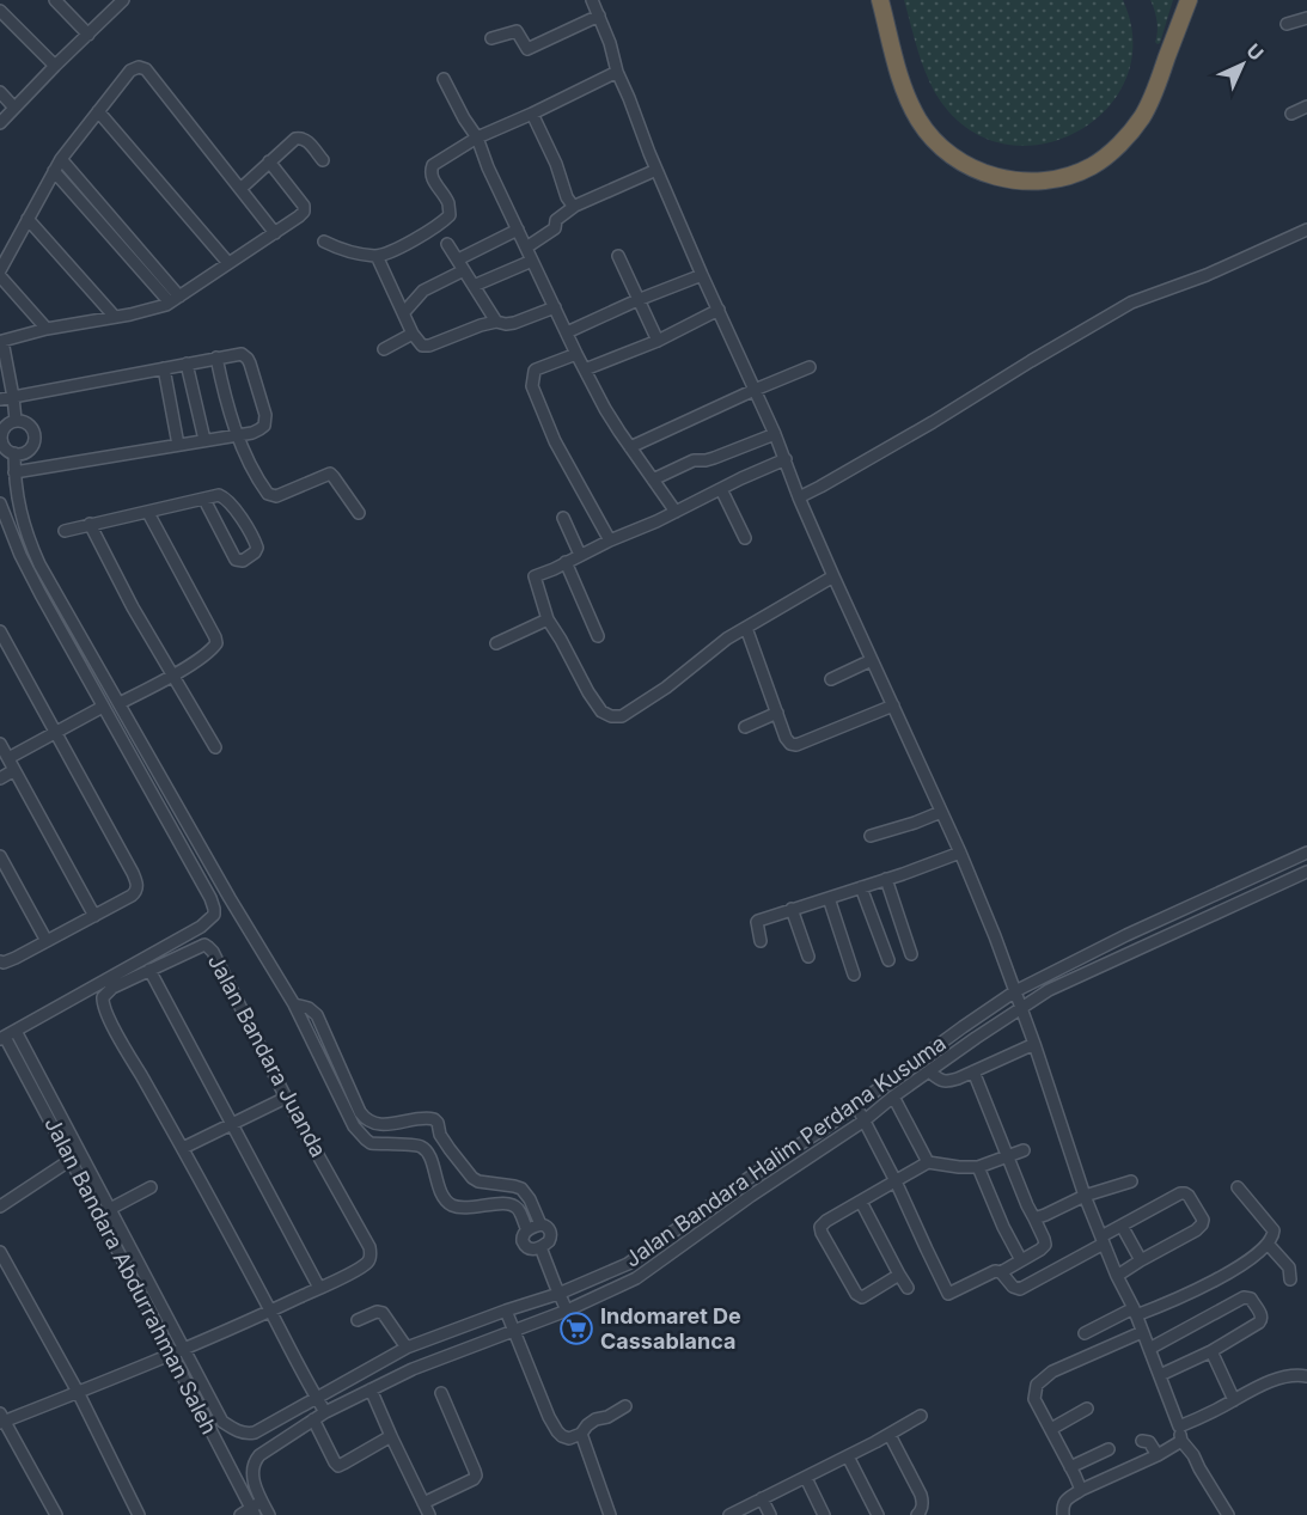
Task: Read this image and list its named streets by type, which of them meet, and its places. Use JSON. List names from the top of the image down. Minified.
{"streets":{"street":["Jalan Bandara Juanda","Jalan Bandara Halim Perdana Kusuma","Jalan Bandara Abdurrahman Saleh"]},"crossings":[["Jalan Bandara Juanda","Jalan Bandara Halim Perdana Kusuma"],["Jalan Bandara Juanda","Jalan Bandara Abdurrahman Saleh"],["Jalan Bandara Halim Perdana Kusuma","Jalan Bandara Abdurrahman Saleh"]],"places":{"supermarket":["Indomaret De Cassablanca"]},"north":"top right"}
